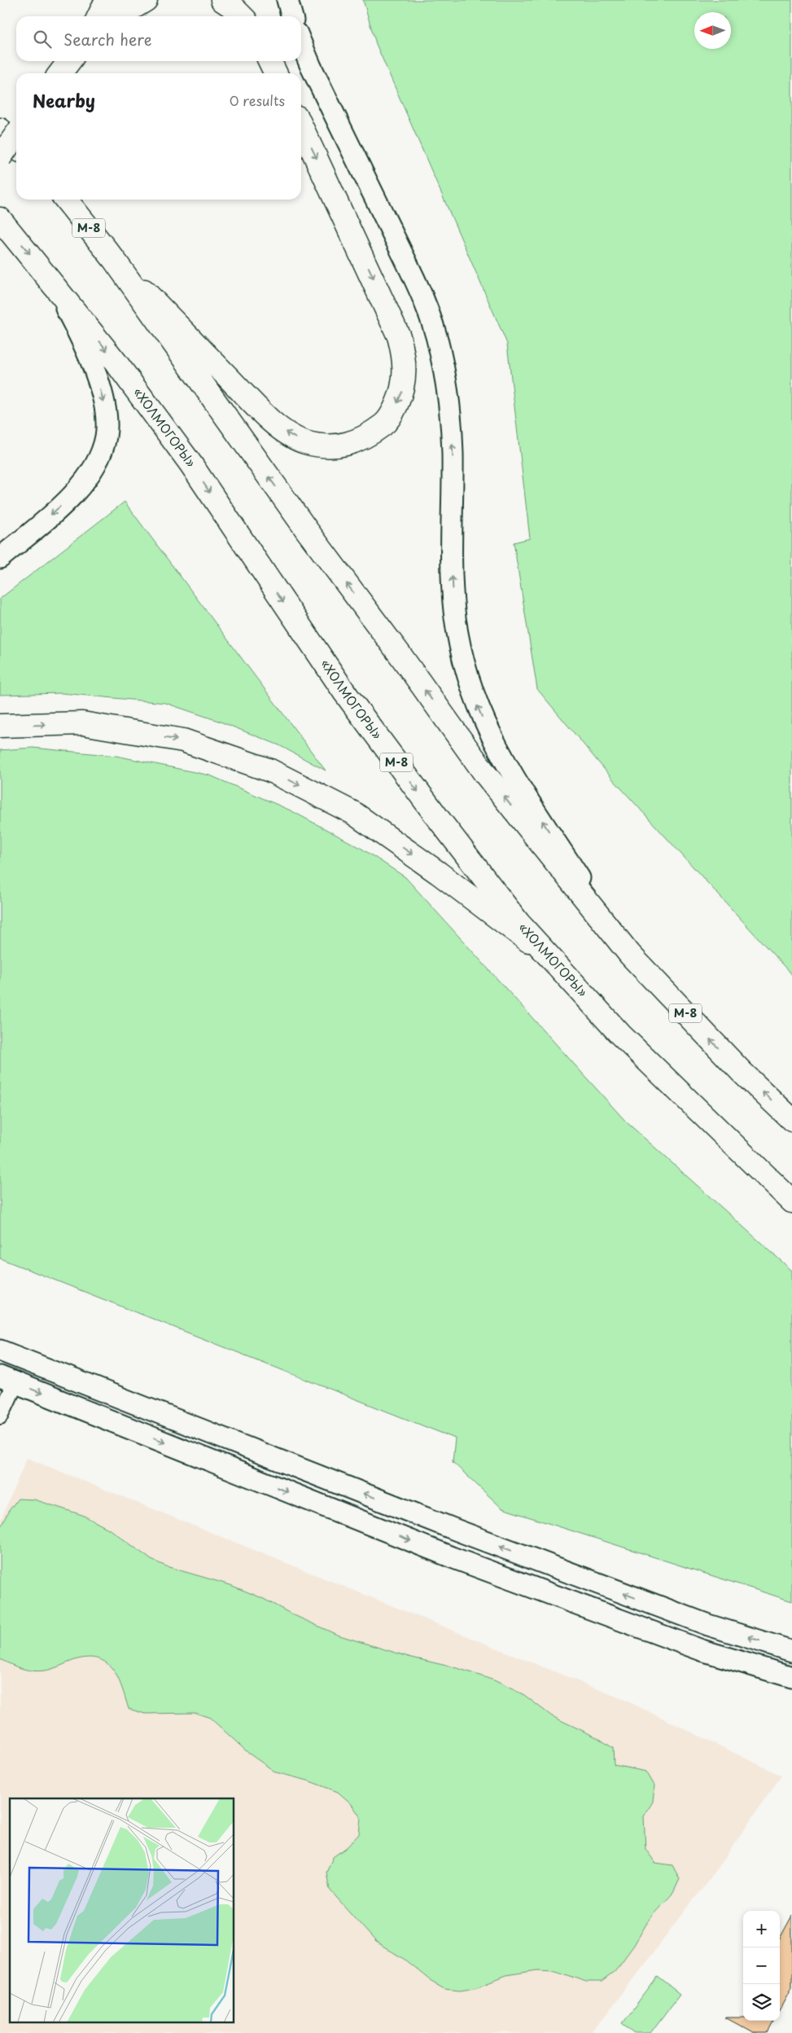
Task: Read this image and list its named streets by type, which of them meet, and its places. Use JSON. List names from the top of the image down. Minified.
{"streets":{"main road":["М-8","«ХОЛМОГОРЫ»"]},"north":"left","page":{"search":"Search here","heading":["Nearby","0 results"],"map_buttons":["+","−"]}}
